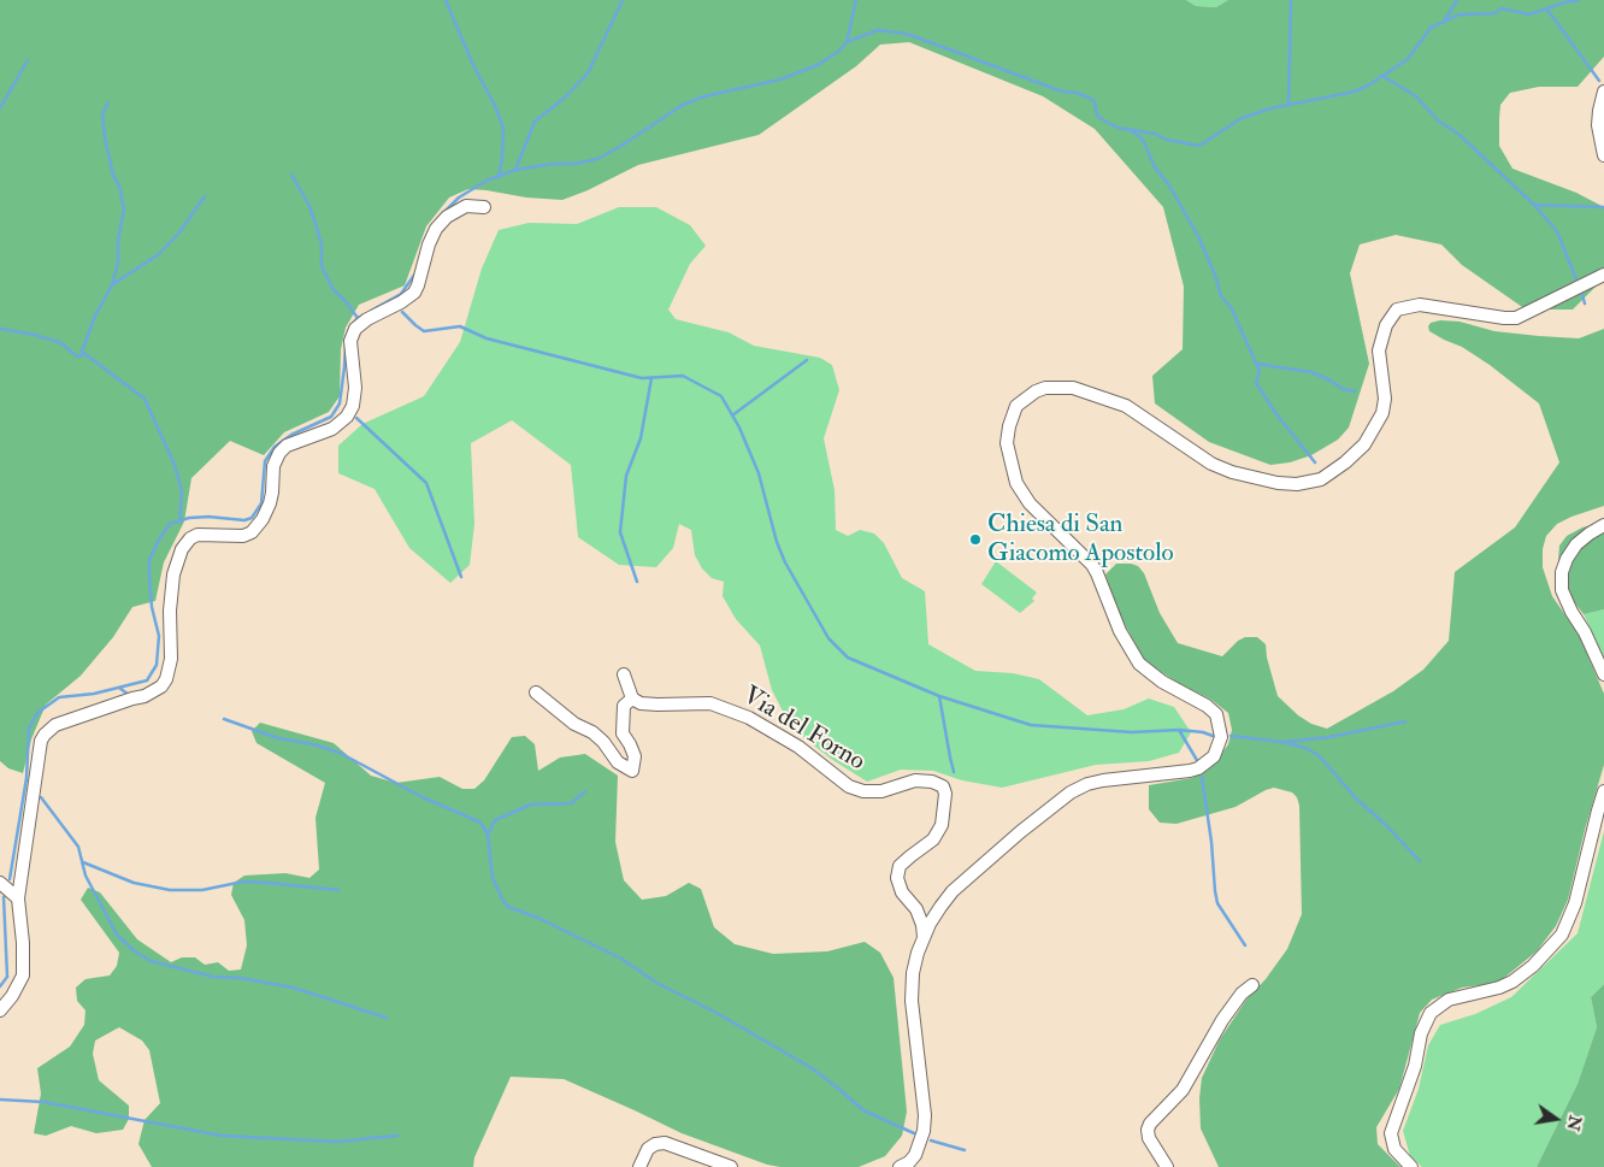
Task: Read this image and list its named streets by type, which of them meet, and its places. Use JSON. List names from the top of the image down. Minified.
{"streets":{"street":["Via del Forno"]},"places":["Chiesa di San Giacomo Apostolo"],"north":"right"}
